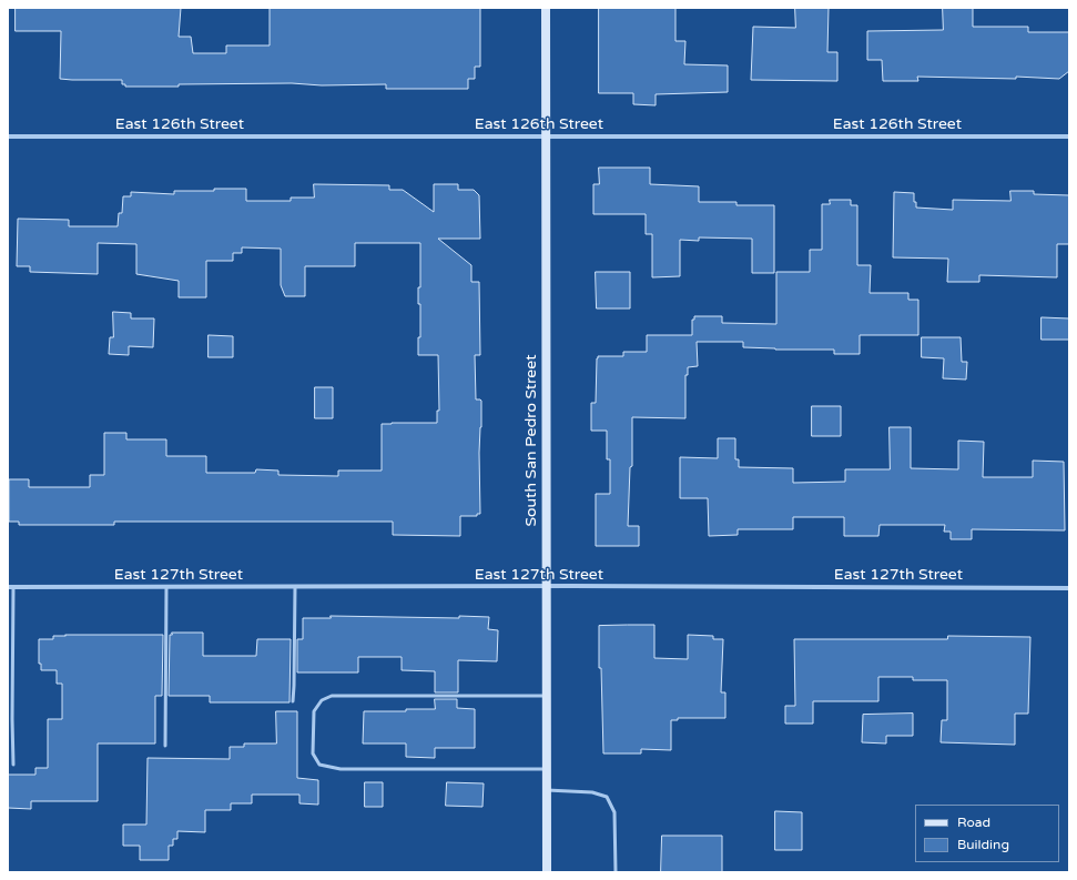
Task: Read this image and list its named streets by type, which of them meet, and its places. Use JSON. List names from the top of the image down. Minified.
{"streets":{"street":["East 126th Street","South San Pedro Street","East 127th Street"]},"crossings":[["East 126th Street","South San Pedro Street"],["South San Pedro Street","East 127th Street"]],"legend":["Road","Building"]}
